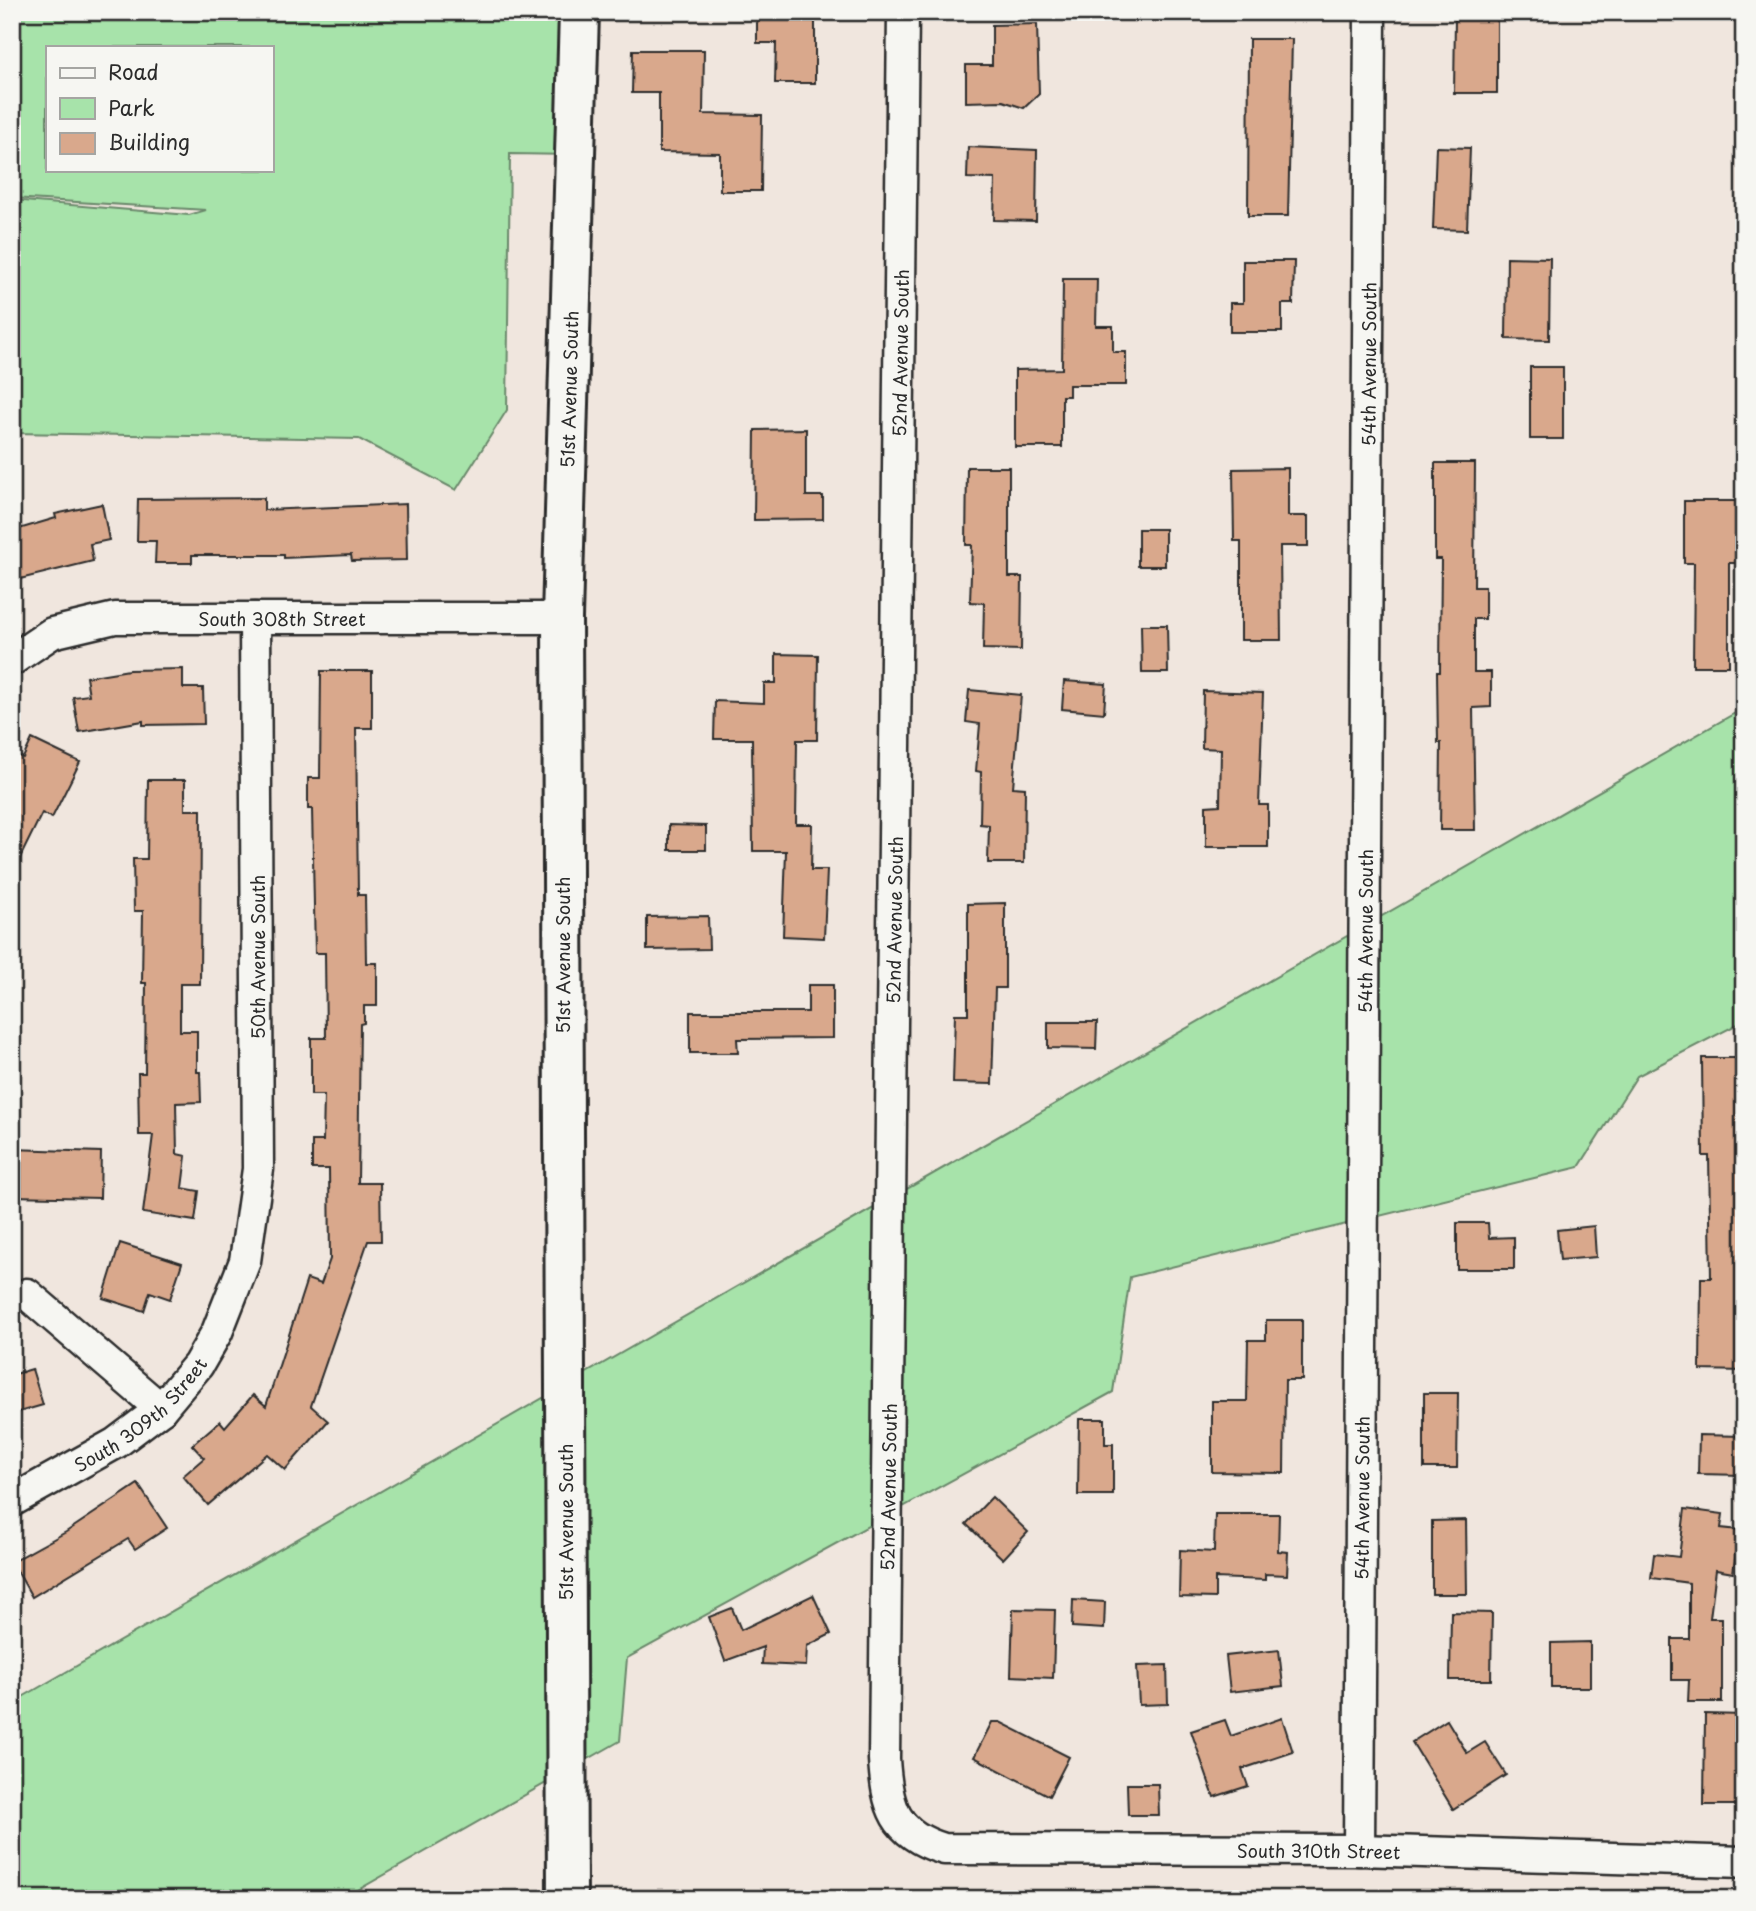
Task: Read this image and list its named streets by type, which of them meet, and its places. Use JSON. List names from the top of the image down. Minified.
{"streets":{"main road":["51st Avenue South"],"street":["52nd Avenue South","54th Avenue South","South 308th Street","50th Avenue South","South 309th Street","South 310th Street"]},"crossings":[["52nd Avenue South","South 310th Street"],["54th Avenue South","South 310th Street"],["51st Avenue South","South 308th Street"],["South 308th Street","50th Avenue South"],["50th Avenue South","South 309th Street"]],"legend":["Road","Park","Building"]}
